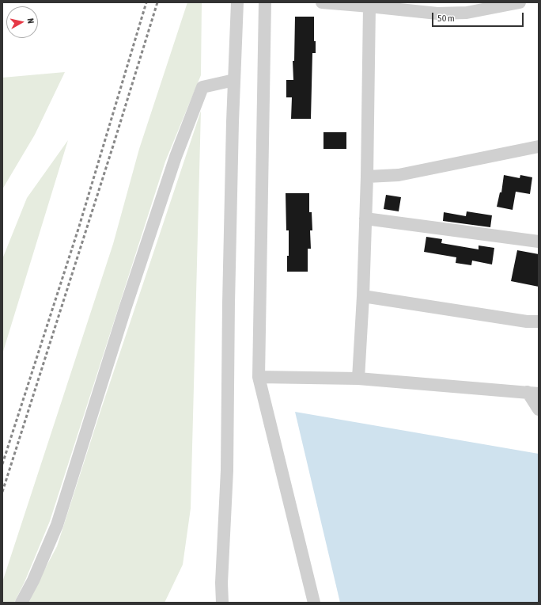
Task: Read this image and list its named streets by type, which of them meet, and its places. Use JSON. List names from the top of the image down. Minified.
{"scale_bar":"50 m","north":"right"}
